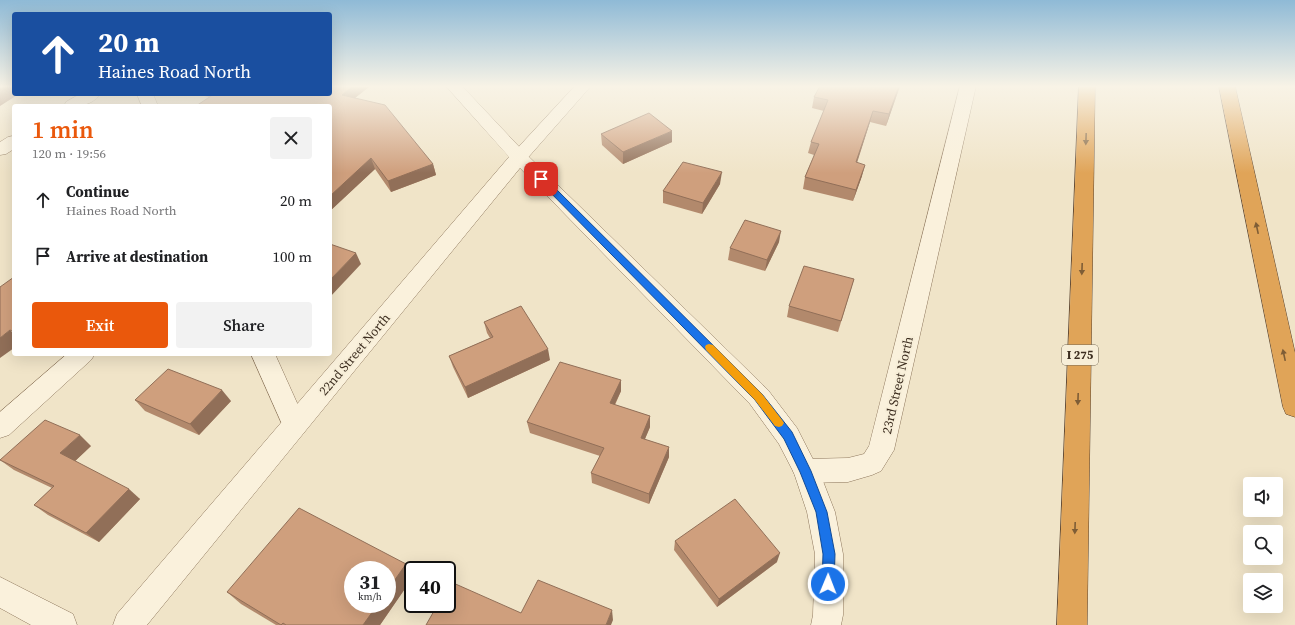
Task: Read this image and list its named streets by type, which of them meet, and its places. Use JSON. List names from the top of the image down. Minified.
{"streets":{"highway":["I 275"],"street":["22nd Street North","23rd Street North"]},"page":{"turn":["20 m","Haines Road North"],"heading":["1 min","120 m · 19:56"],"list":[{"name":"Continue","note":"Haines Road North","value":"20 m"},{"name":"Arrive at destination","value":"100 m"}],"buttons":["Exit","Share"],"speed":"31 km/h","limit":"40"}}
